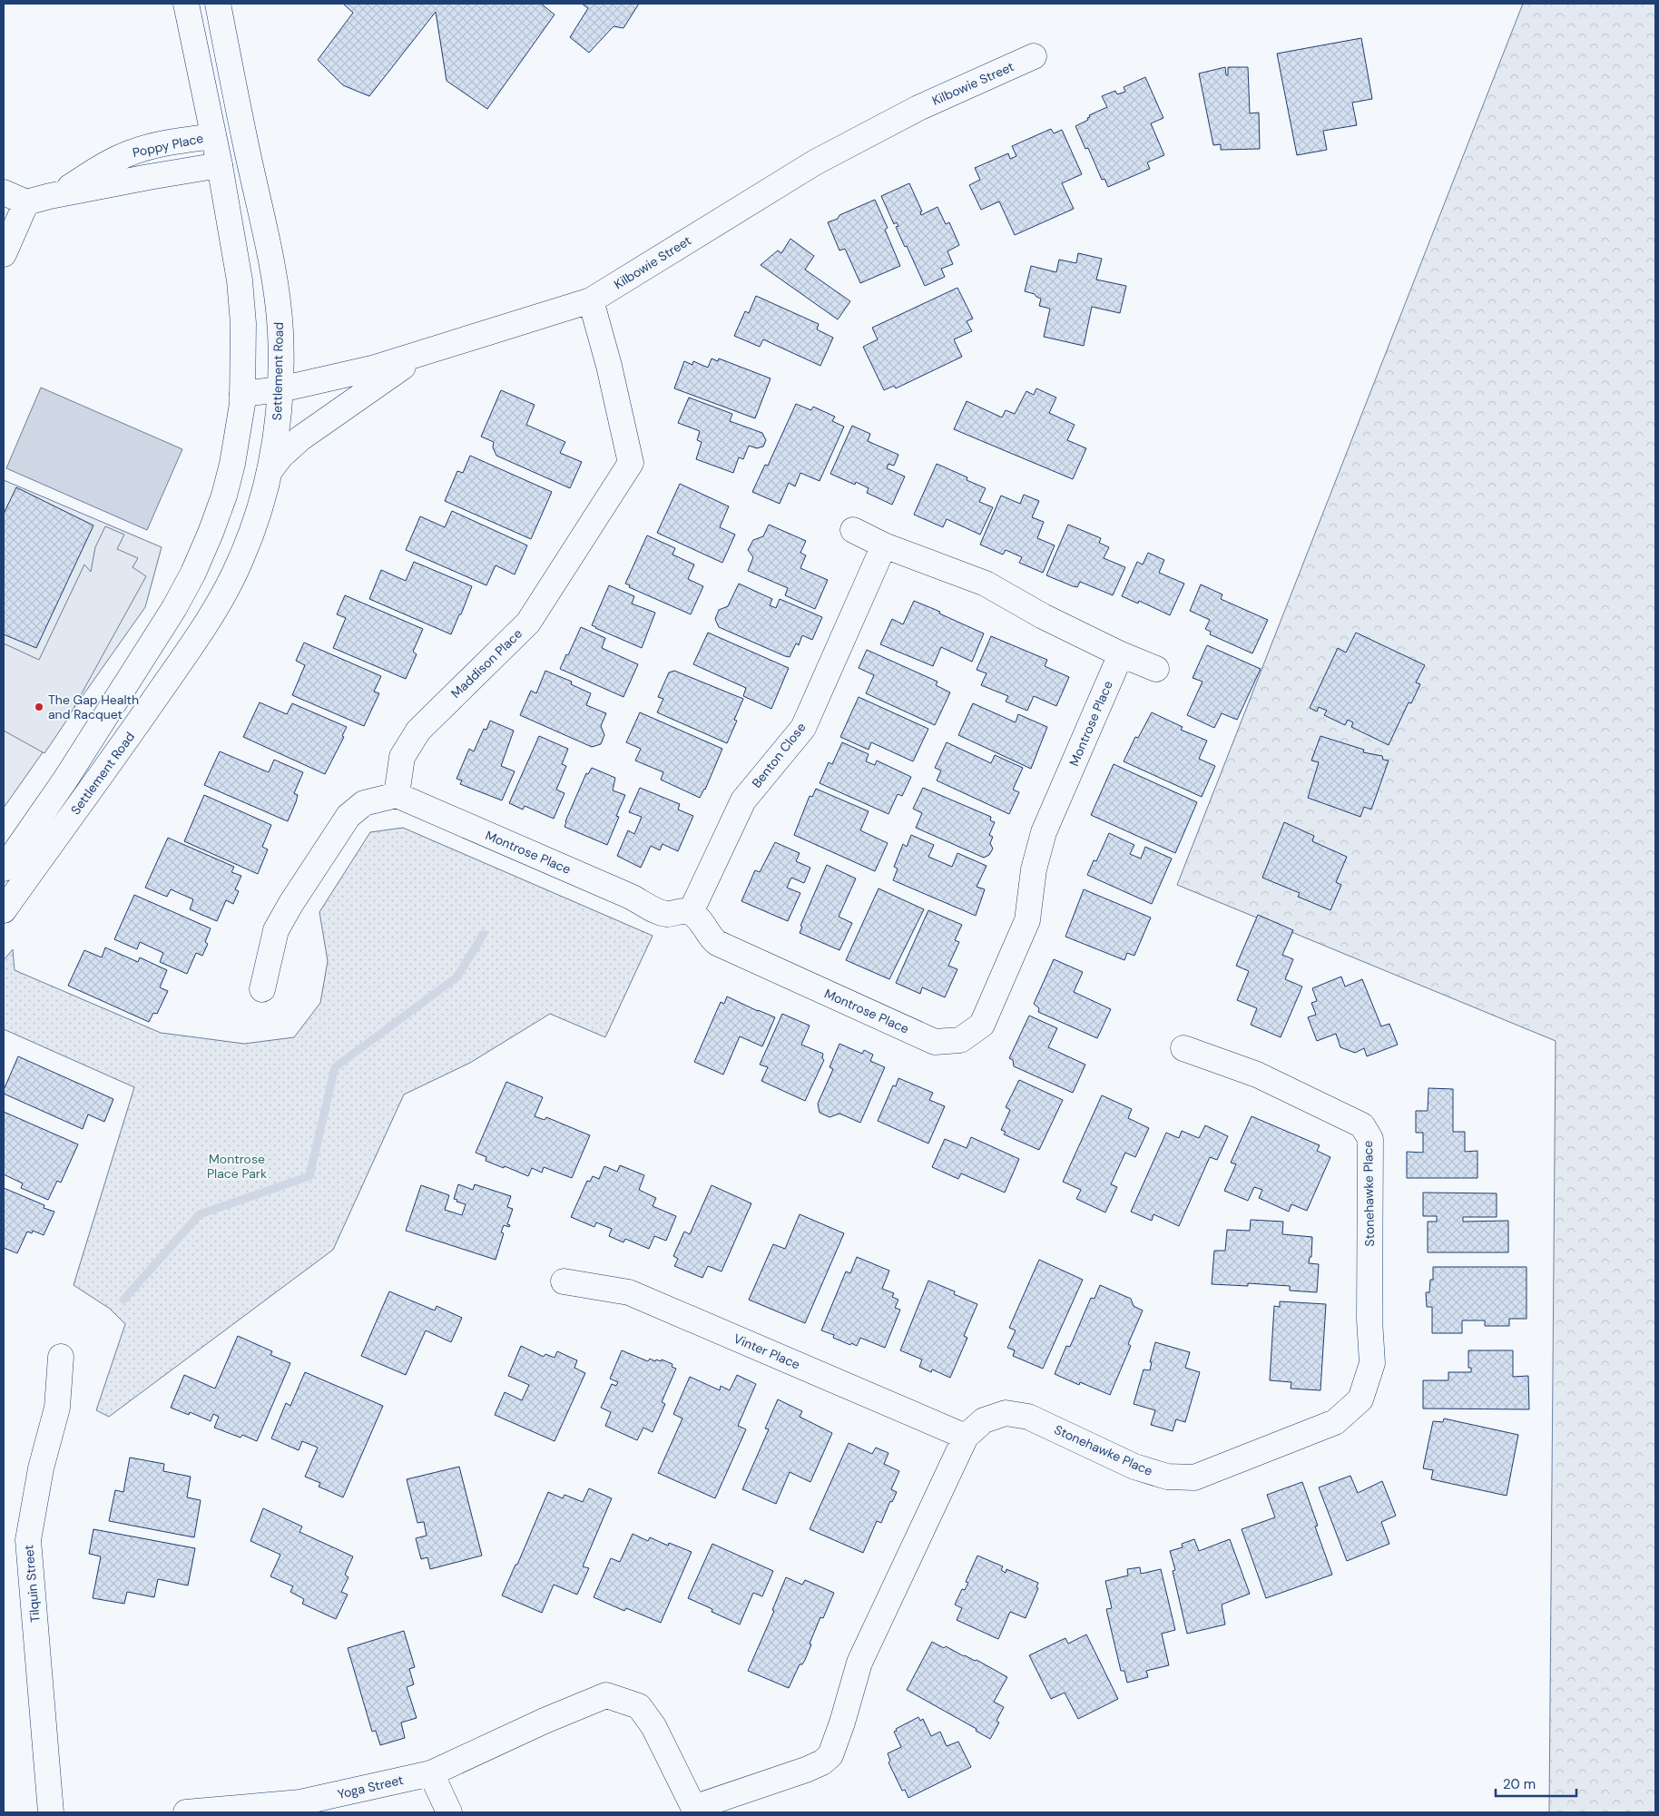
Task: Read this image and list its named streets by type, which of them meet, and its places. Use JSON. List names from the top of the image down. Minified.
{"streets":{"street":["Kilbowie Street","Poppy Place","Settlement Road","Maddison Place","Montrose Place","Benton Close","Stonehawke Place","Vinter Place","Tilquin Street","Yoga Street"]},"crossings":[["Kilbowie Street","Settlement Road"],["Kilbowie Street","Maddison Place"],["Poppy Place","Settlement Road"],["Maddison Place","Montrose Place"],["Montrose Place","Benton Close"],["Stonehawke Place","Vinter Place"],["Stonehawke Place","Yoga Street"]],"parks":["Montrose Place Park"],"places":["The Gap Health and Racquet"],"scale_bar":"20 m"}
